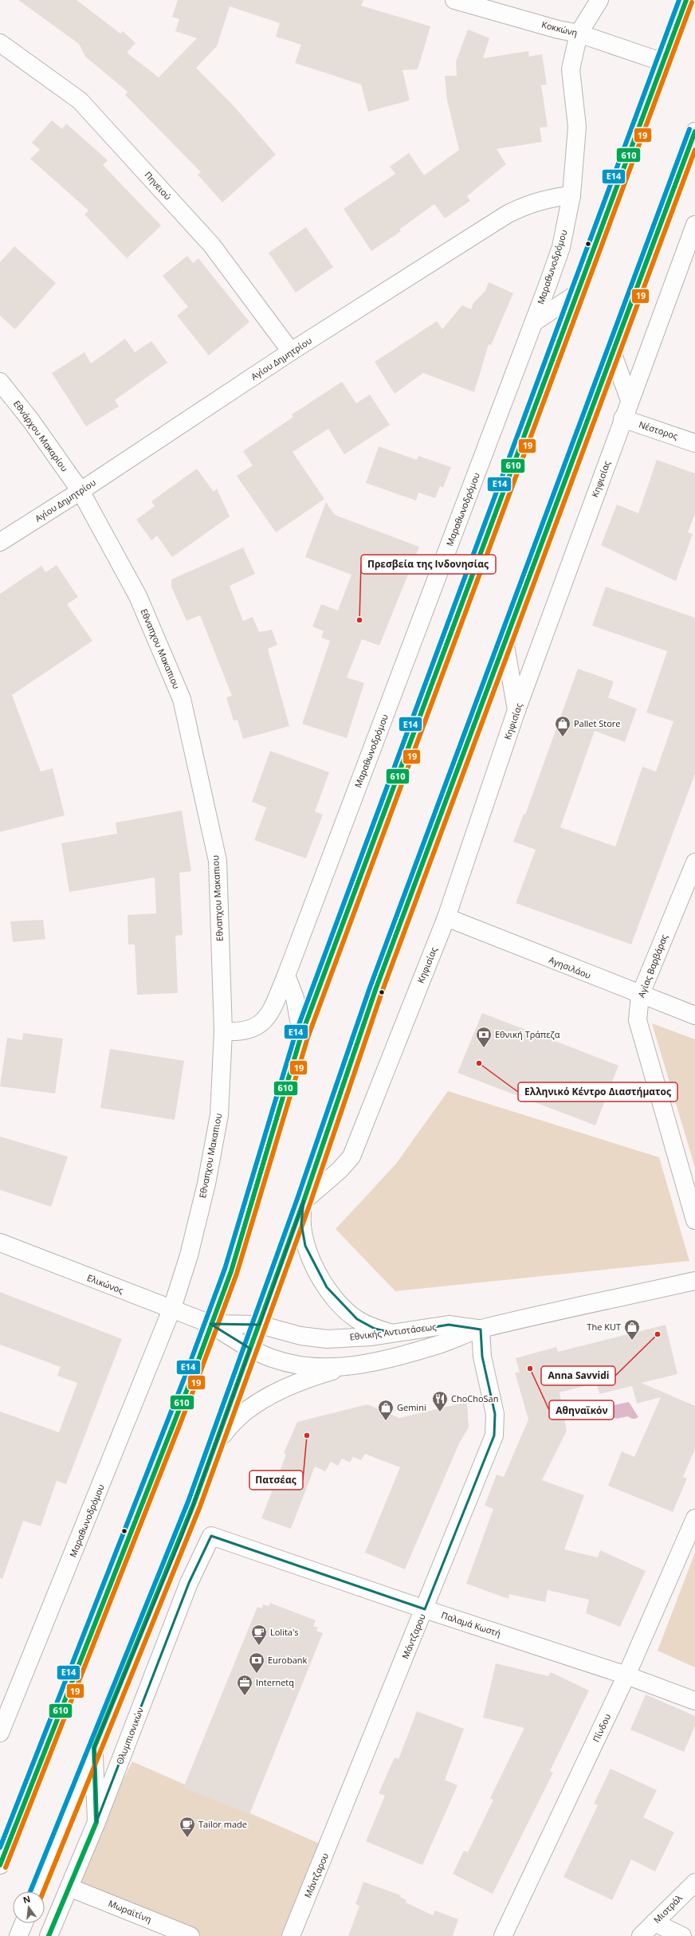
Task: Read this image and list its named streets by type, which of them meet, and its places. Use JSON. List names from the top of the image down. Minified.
{"streets":{"street":["Κοκκώνη","Πηνειού","Μαραθωνοδρόμου","Αγίου Δημητρίου","Νέστορος","Εθνάρχου Μακαρίου","Κηφισίας","Εθναπχου Μακαπιου","Αγίας Βαρβάρας","Αγησιλάου","Ελικώνος","Εθνικής Αντιστάσεως","Παλαμά Κωστή","Μάντζαρου","Πίνδου","Ολυμπιονικών","Μιστράλ","Μωραϊτίνη"]},"crossings":[["Κοκκώνη","Μαραθωνοδρόμου"],["Πηνειού","Αγίου Δημητρίου"],["Μαραθωνοδρόμου","Αγίου Δημητρίου"],["Μαραθωνοδρόμου","Εθναπχου Μακαπιου"],["Μαραθωνοδρόμου","Ελικώνος"],["Αγίου Δημητρίου","Εθνάρχου Μακαρίου"],["Αγίου Δημητρίου","Εθναπχου Μακαπιου"],["Νέστορος","Κηφισίας"],["Εθνάρχου Μακαρίου","Εθναπχου Μακαπιου"],["Κηφισίας","Αγησιλάου"],["Κηφισίας","Εθνικής Αντιστάσεως"],["Εθναπχου Μακαπιου","Ελικώνος"],["Αγίας Βαρβάρας","Αγησιλάου"],["Ελικώνος","Εθνικής Αντιστάσεως"],["Εθνικής Αντιστάσεως","Μάντζαρου"],["Παλαμά Κωστή","Μάντζαρου"],["Παλαμά Κωστή","Πίνδου"],["Παλαμά Κωστή","Ολυμπιονικών"],["Ολυμπιονικών","Μωραϊτίνη"]],"places":{"other":["Πρεσβεία της Ινδονησίας","Ελληνικό Κέντρο Διαστήματος","Anna Savvidi","Αθηναϊκόν","Πατσέας"],"shop":["Pallet Store","The KUT","Gemini"],"bank":["Εθνική Τράπεζα","Eurobank"],"restaurant":["ChoChoSan"],"cafe":["Lolita's","Tailor made"],"office":["Internetq"]},"lines":["transit line 610","transit line Ε14","transit line 19"],"north":"top"}
